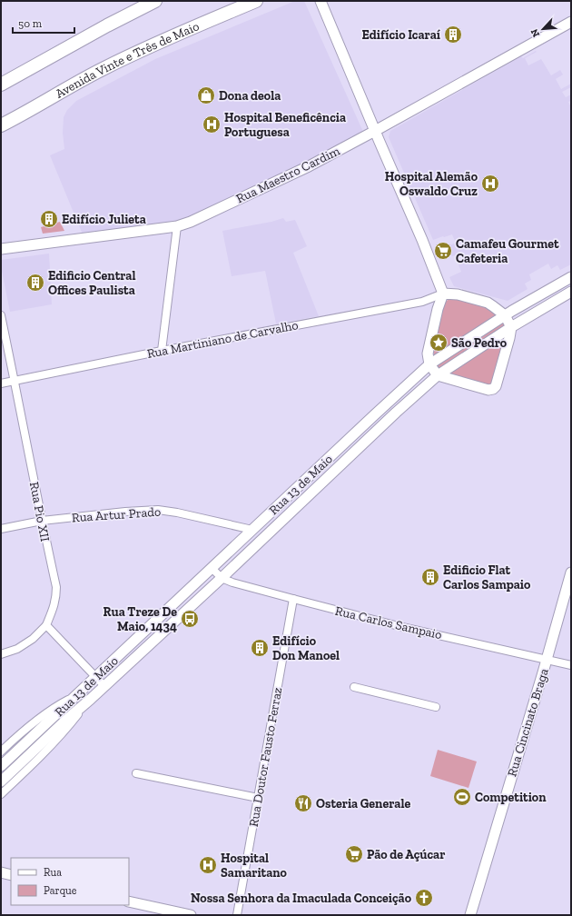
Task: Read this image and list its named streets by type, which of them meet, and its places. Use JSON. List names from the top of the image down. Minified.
{"streets":{"highway":["Avenida Vinte e Três de Maio"],"main road":["Rua Maestro Cardim","Rua 13 de Maio","Rua Cincinato Braga"],"street":["Rua Martiniano de Carvalho","Rua Pio XII","Rua Artur Prado","Rua Carlos Sampaio","Rua Doutor Fausto Ferraz"]},"crossings":[["Rua Martiniano de Carvalho","Rua Pio XII"],["Rua 13 de Maio","Rua Artur Prado"],["Rua 13 de Maio","Rua Carlos Sampaio"],["Rua Pio XII","Rua Artur Prado"],["Rua Carlos Sampaio","Rua Cincinato Braga"],["Rua Carlos Sampaio","Rua Doutor Fausto Ferraz"]],"places":{"building":["Edifício Icaraí","Edifício Julieta","Edificio Central Offices Paulista","Edificio Flat Carlos Sampaio","Edifício Don Manoel"],"shop":["Dona deola"],"hospital":["Hospital Beneficência Portuguesa","Hospital Alemão Oswaldo Cruz","Hospital Samaritano"],"supermarket":["Camafeu Gourmet Cafeteria","Pão de Açúcar"],"place":["São Pedro"],"bus stop":["Rua Treze De Maio, 1434"],"sports":["Competition"],"restaurant":["Osteria Generale"],"church":["Nossa Senhora da Imaculada Conceição"]},"legend":["Rua","Parque"],"scale_bar":"50 m","north":"bottom left"}
